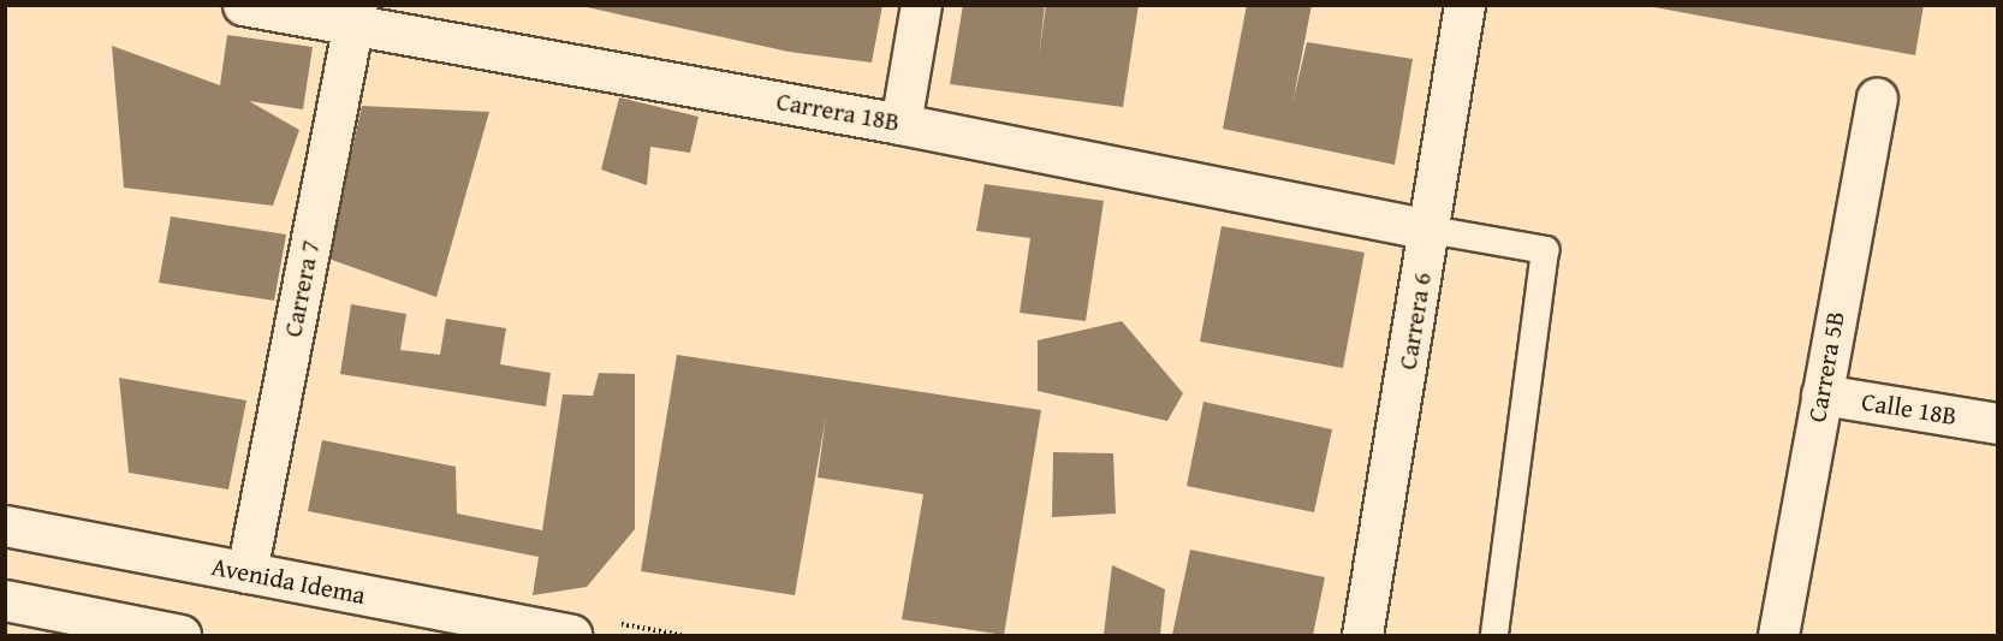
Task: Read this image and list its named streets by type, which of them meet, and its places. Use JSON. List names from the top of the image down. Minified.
{"streets":{"street":["Carrera 18B","Carrera 7","Carrera 6","Carrera 5B","Calle 18B","Avenida Idema"]},"crossings":[["Carrera 18B","Carrera 7"],["Carrera 18B","Carrera 6"],["Carrera 7","Avenida Idema"],["Carrera 5B","Calle 18B"]]}
